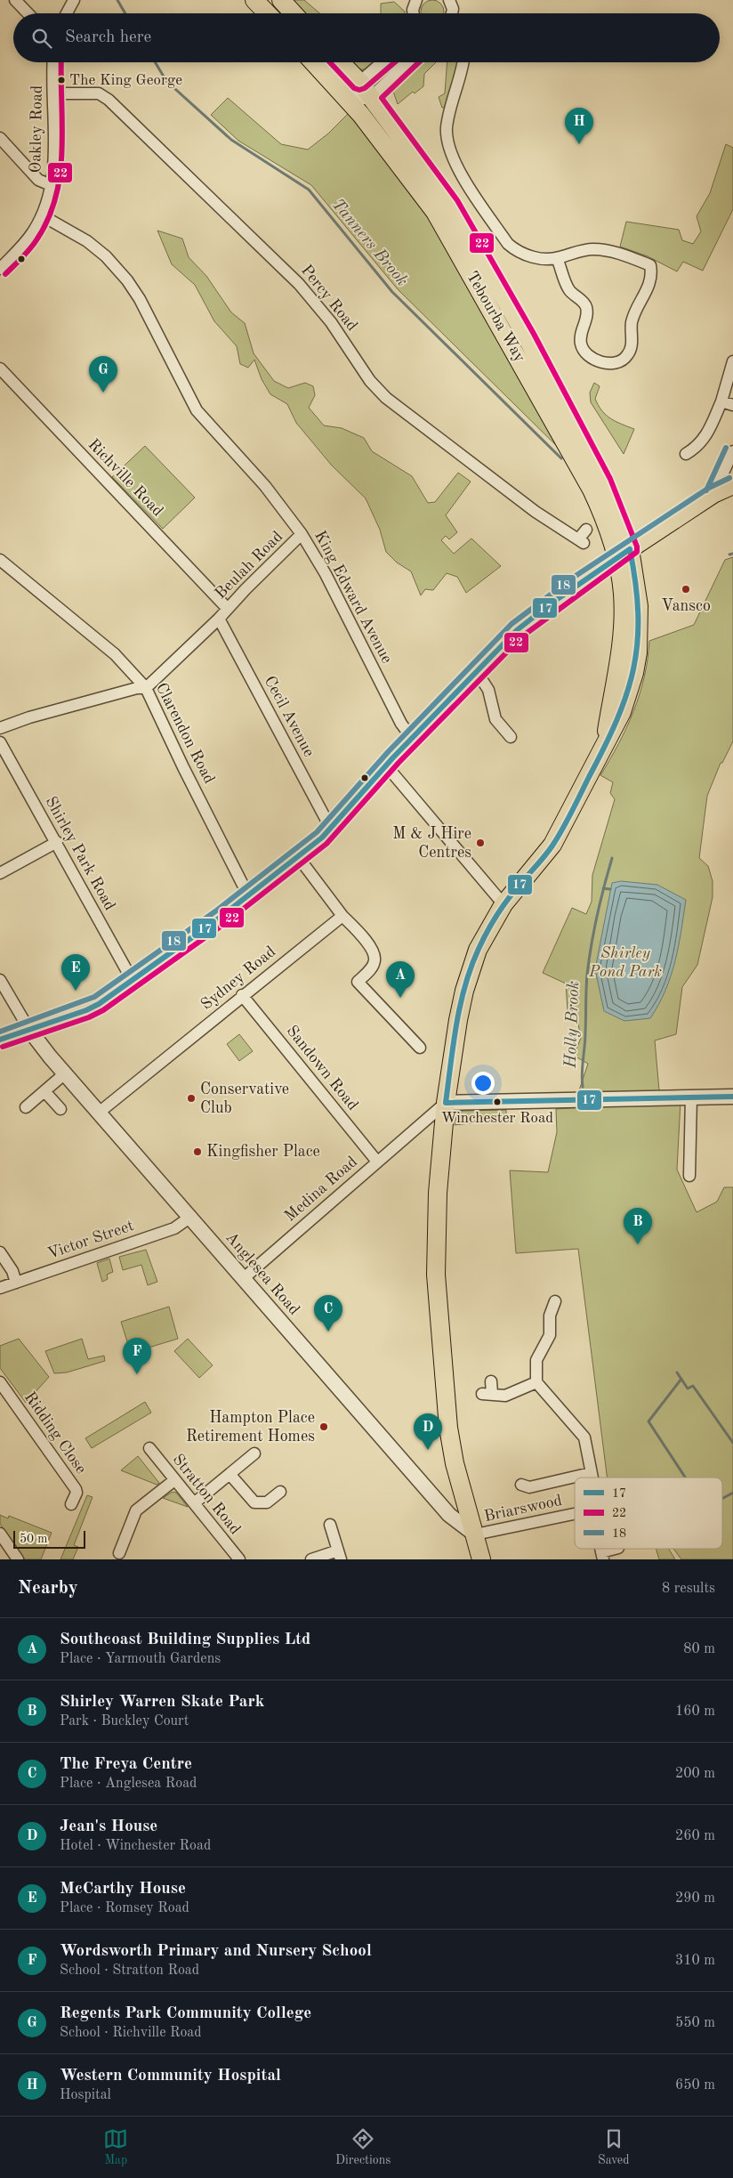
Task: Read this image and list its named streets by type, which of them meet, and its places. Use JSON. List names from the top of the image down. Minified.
{"streets":{"main road":["Tebourba Way"],"street":["Oakley Road","Percy Road","Richville Road","Beulah Road","King Edward Avenue","Cecil Avenue","Clarendon Road","Shirley Park Road","Sydney Road","Sandown Road","Medina Road","Victor Street","Anglesea Road","Ridding Close","Stratton Road","Briarswood"]},"crossings":[["Oakley Road","Percy Road"],["Oakley Road","King Edward Avenue"],["Richville Road","Beulah Road"],["Beulah Road","King Edward Avenue"],["Beulah Road","Cecil Avenue"],["Beulah Road","Clarendon Road"],["Sydney Road","Sandown Road"],["Sydney Road","Anglesea Road"],["Sandown Road","Medina Road"],["Medina Road","Anglesea Road"],["Victor Street","Anglesea Road"],["Anglesea Road","Briarswood"]],"water":["Tanners Brook","Holly Brook"],"parks":["Shirley Pond Park"],"places":["The King George","Vansco","M & J Hire Centres","Conservative Club","Winchester Road","Kingfisher Place","Hampton Place Retirement Homes"],"lines":["transit line 22","transit line 18","transit line 17"],"legend":["17","22","18"],"scale_bar":"50 m","page":{"search":"Search here","pins":["H","G","E","A","B","C","F","D"],"scale":"50 m","heading":["Nearby","8 results"],"list":[{"mark":"A","name":"Southcoast Building Supplies Ltd","note":"Place · Yarmouth Gardens","value":"80 m"},{"mark":"B","name":"Shirley Warren Skate Park","note":"Park · Buckley Court","value":"160 m"},{"mark":"C","name":"The Freya Centre","note":"Place · Anglesea Road","value":"200 m"},{"mark":"D","name":"Jean's House","note":"Hotel · Winchester Road","value":"260 m"},{"mark":"E","name":"McCarthy House","note":"Place · Romsey Road","value":"290 m"},{"mark":"F","name":"Wordsworth Primary and Nursery School","note":"School · Stratton Road","value":"310 m"},{"mark":"G","name":"Regents Park Community College","note":"School · Richville Road","value":"550 m"},{"mark":"H","name":"Western Community Hospital","note":"Hospital","value":"650 m"}],"nav":["Map","Directions","Saved"]}}
